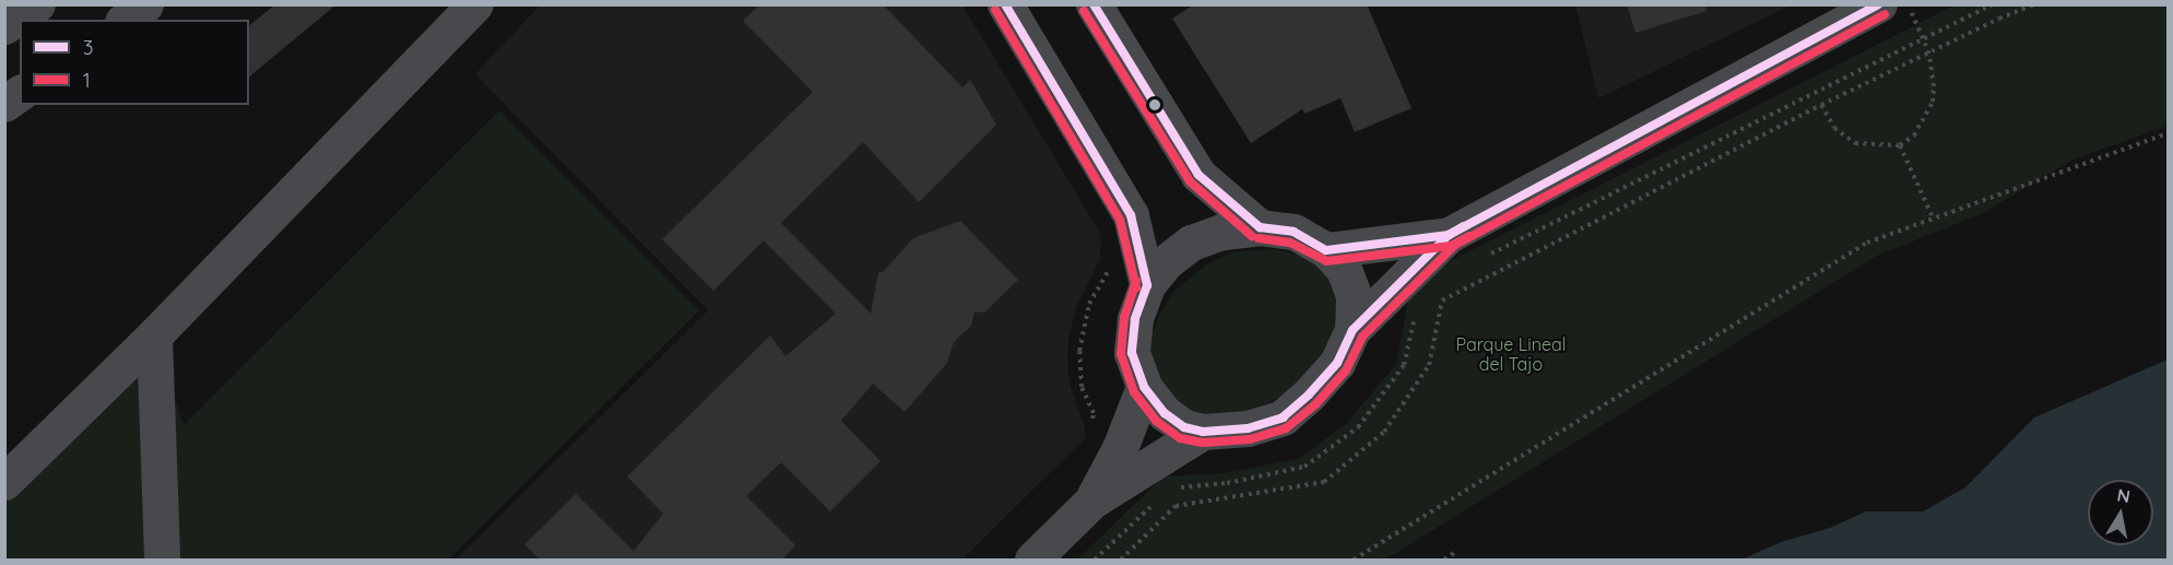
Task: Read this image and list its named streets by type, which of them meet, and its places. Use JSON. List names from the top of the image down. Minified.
{"parks":["Parque Lineal del Tajo"],"lines":["transit line 3","transit line 1"],"legend":["3","1"],"north":"top"}
